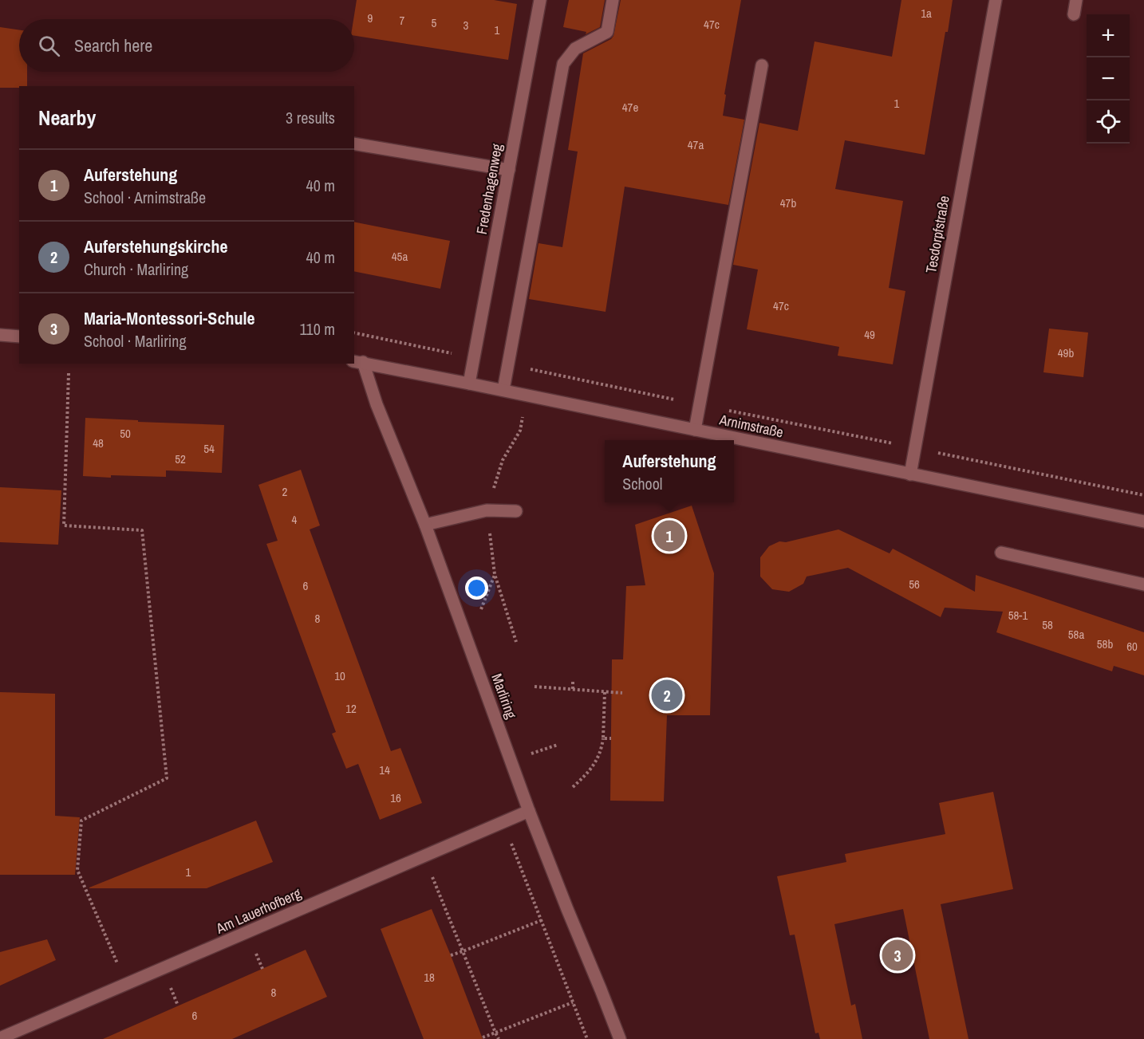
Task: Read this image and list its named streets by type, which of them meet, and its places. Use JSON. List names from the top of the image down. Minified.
{"streets":{"street":["Fredenhagenweg","Tesdorpfstraße","Arnimstraße","Marliring","Am Lauerhofberg"]},"crossings":[["Fredenhagenweg","Arnimstraße"],["Tesdorpfstraße","Arnimstraße"],["Arnimstraße","Marliring"],["Marliring","Am Lauerhofberg"]],"house_numbers":["1a","9","7","5","47c","3","1","1","47e","47a","47b","45a","47c","49","49b","50","48","54","52","2","4","56","6","58-1","8","58","58a","58b","60","10","12","14","16","1","18","8","6"],"page":{"map_buttons":["+","−"],"search":"Search here","heading":["Nearby","3 results"],"list":[{"mark":"1","name":"Auferstehung","note":"School · Arnimstraße","value":"40 m"},{"mark":"2","name":"Auferstehungskirche","note":"Church · Marliring","value":"40 m"},{"mark":"3","name":"Maria-Montessori-Schule","note":"School · Marliring","value":"110 m"}],"popup":["Auferstehung","School"],"pins":["1","2","3"]}}
